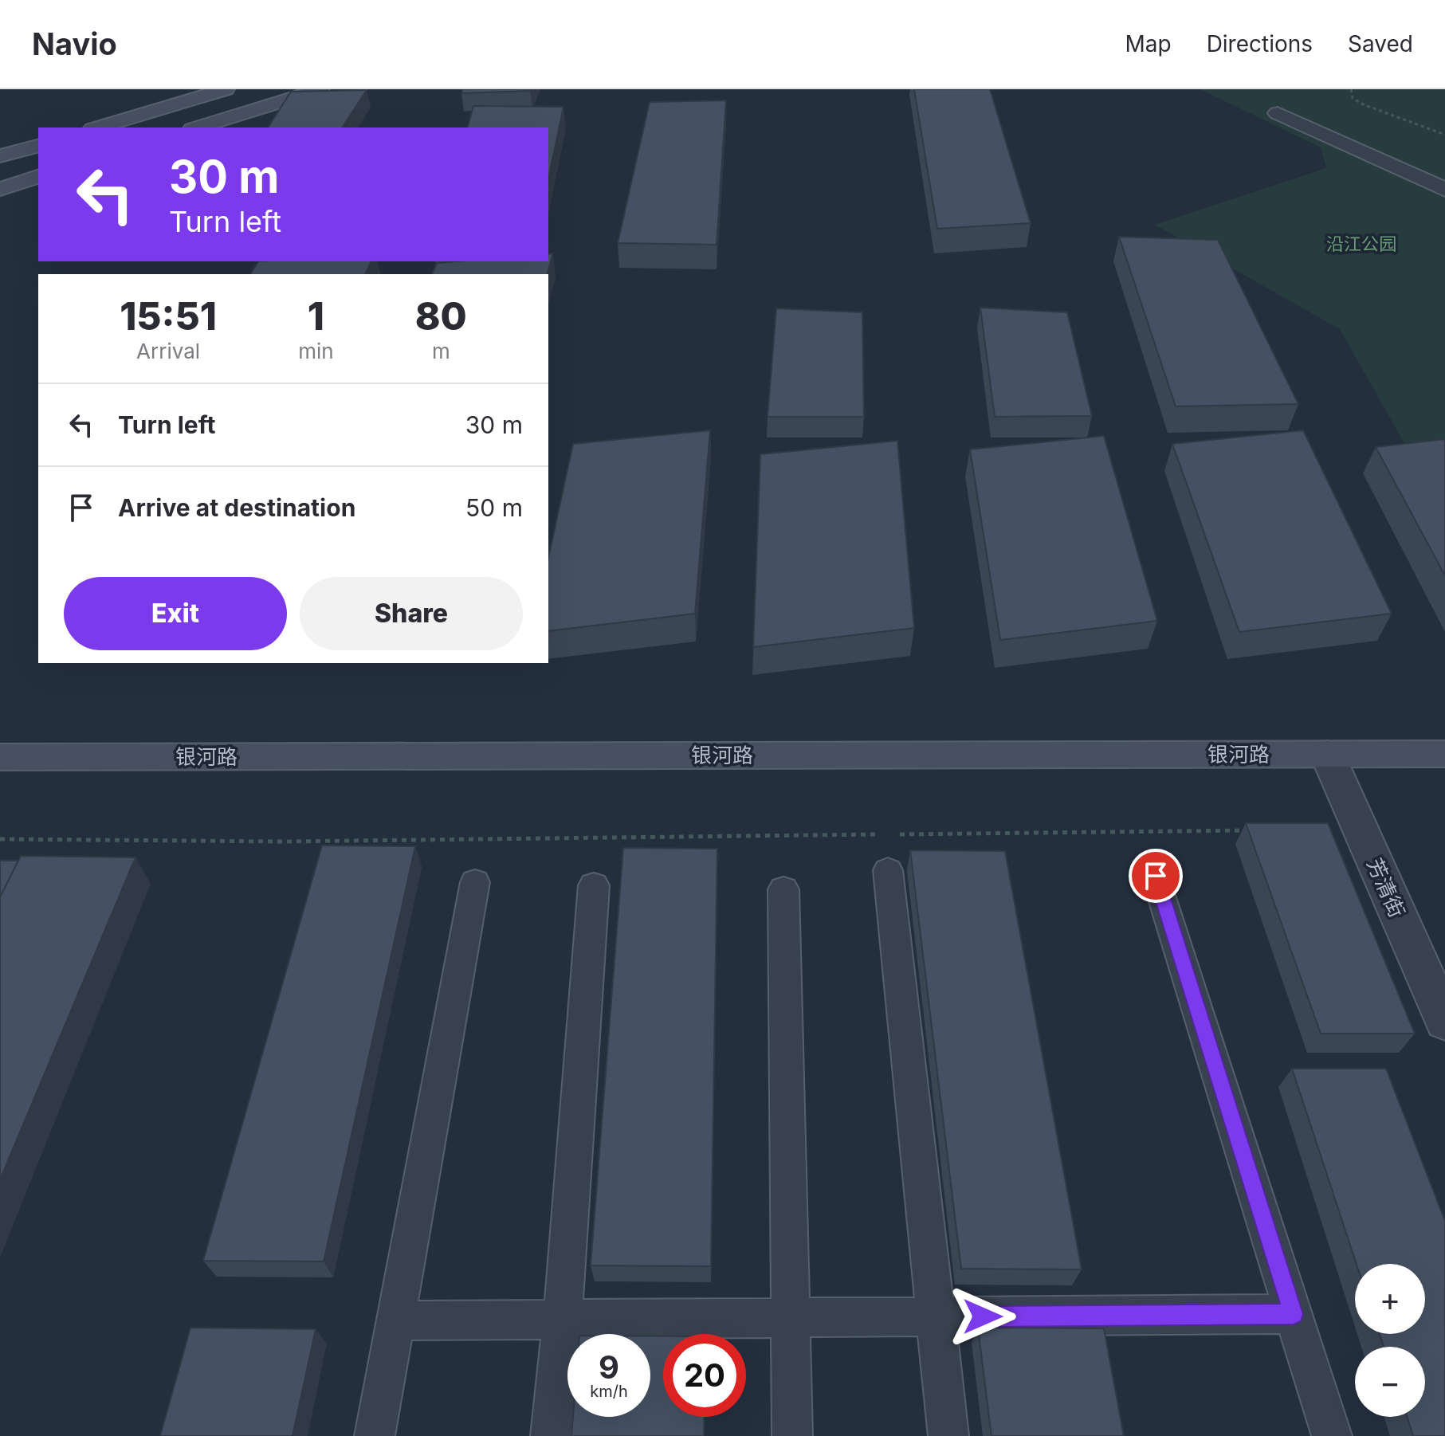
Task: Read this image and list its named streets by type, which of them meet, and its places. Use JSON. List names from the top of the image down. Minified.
{"streets":{"street":["银河路","芳清街"]},"crossings":[["银河路","芳清街"]],"parks":["沿江公园"],"page":{"header":"Navio","nav":["Map","Directions","Saved"],"turn":["30 m","Turn left"],"eta":["15:51","Arrival","1","min","80","m"],"list":[{"name":"Turn left","value":"30 m"},{"name":"Arrive at destination","value":"50 m"}],"buttons":["Exit","Share"],"map_buttons":["+","−"],"speed":"9 km/h","limit":"20"}}
